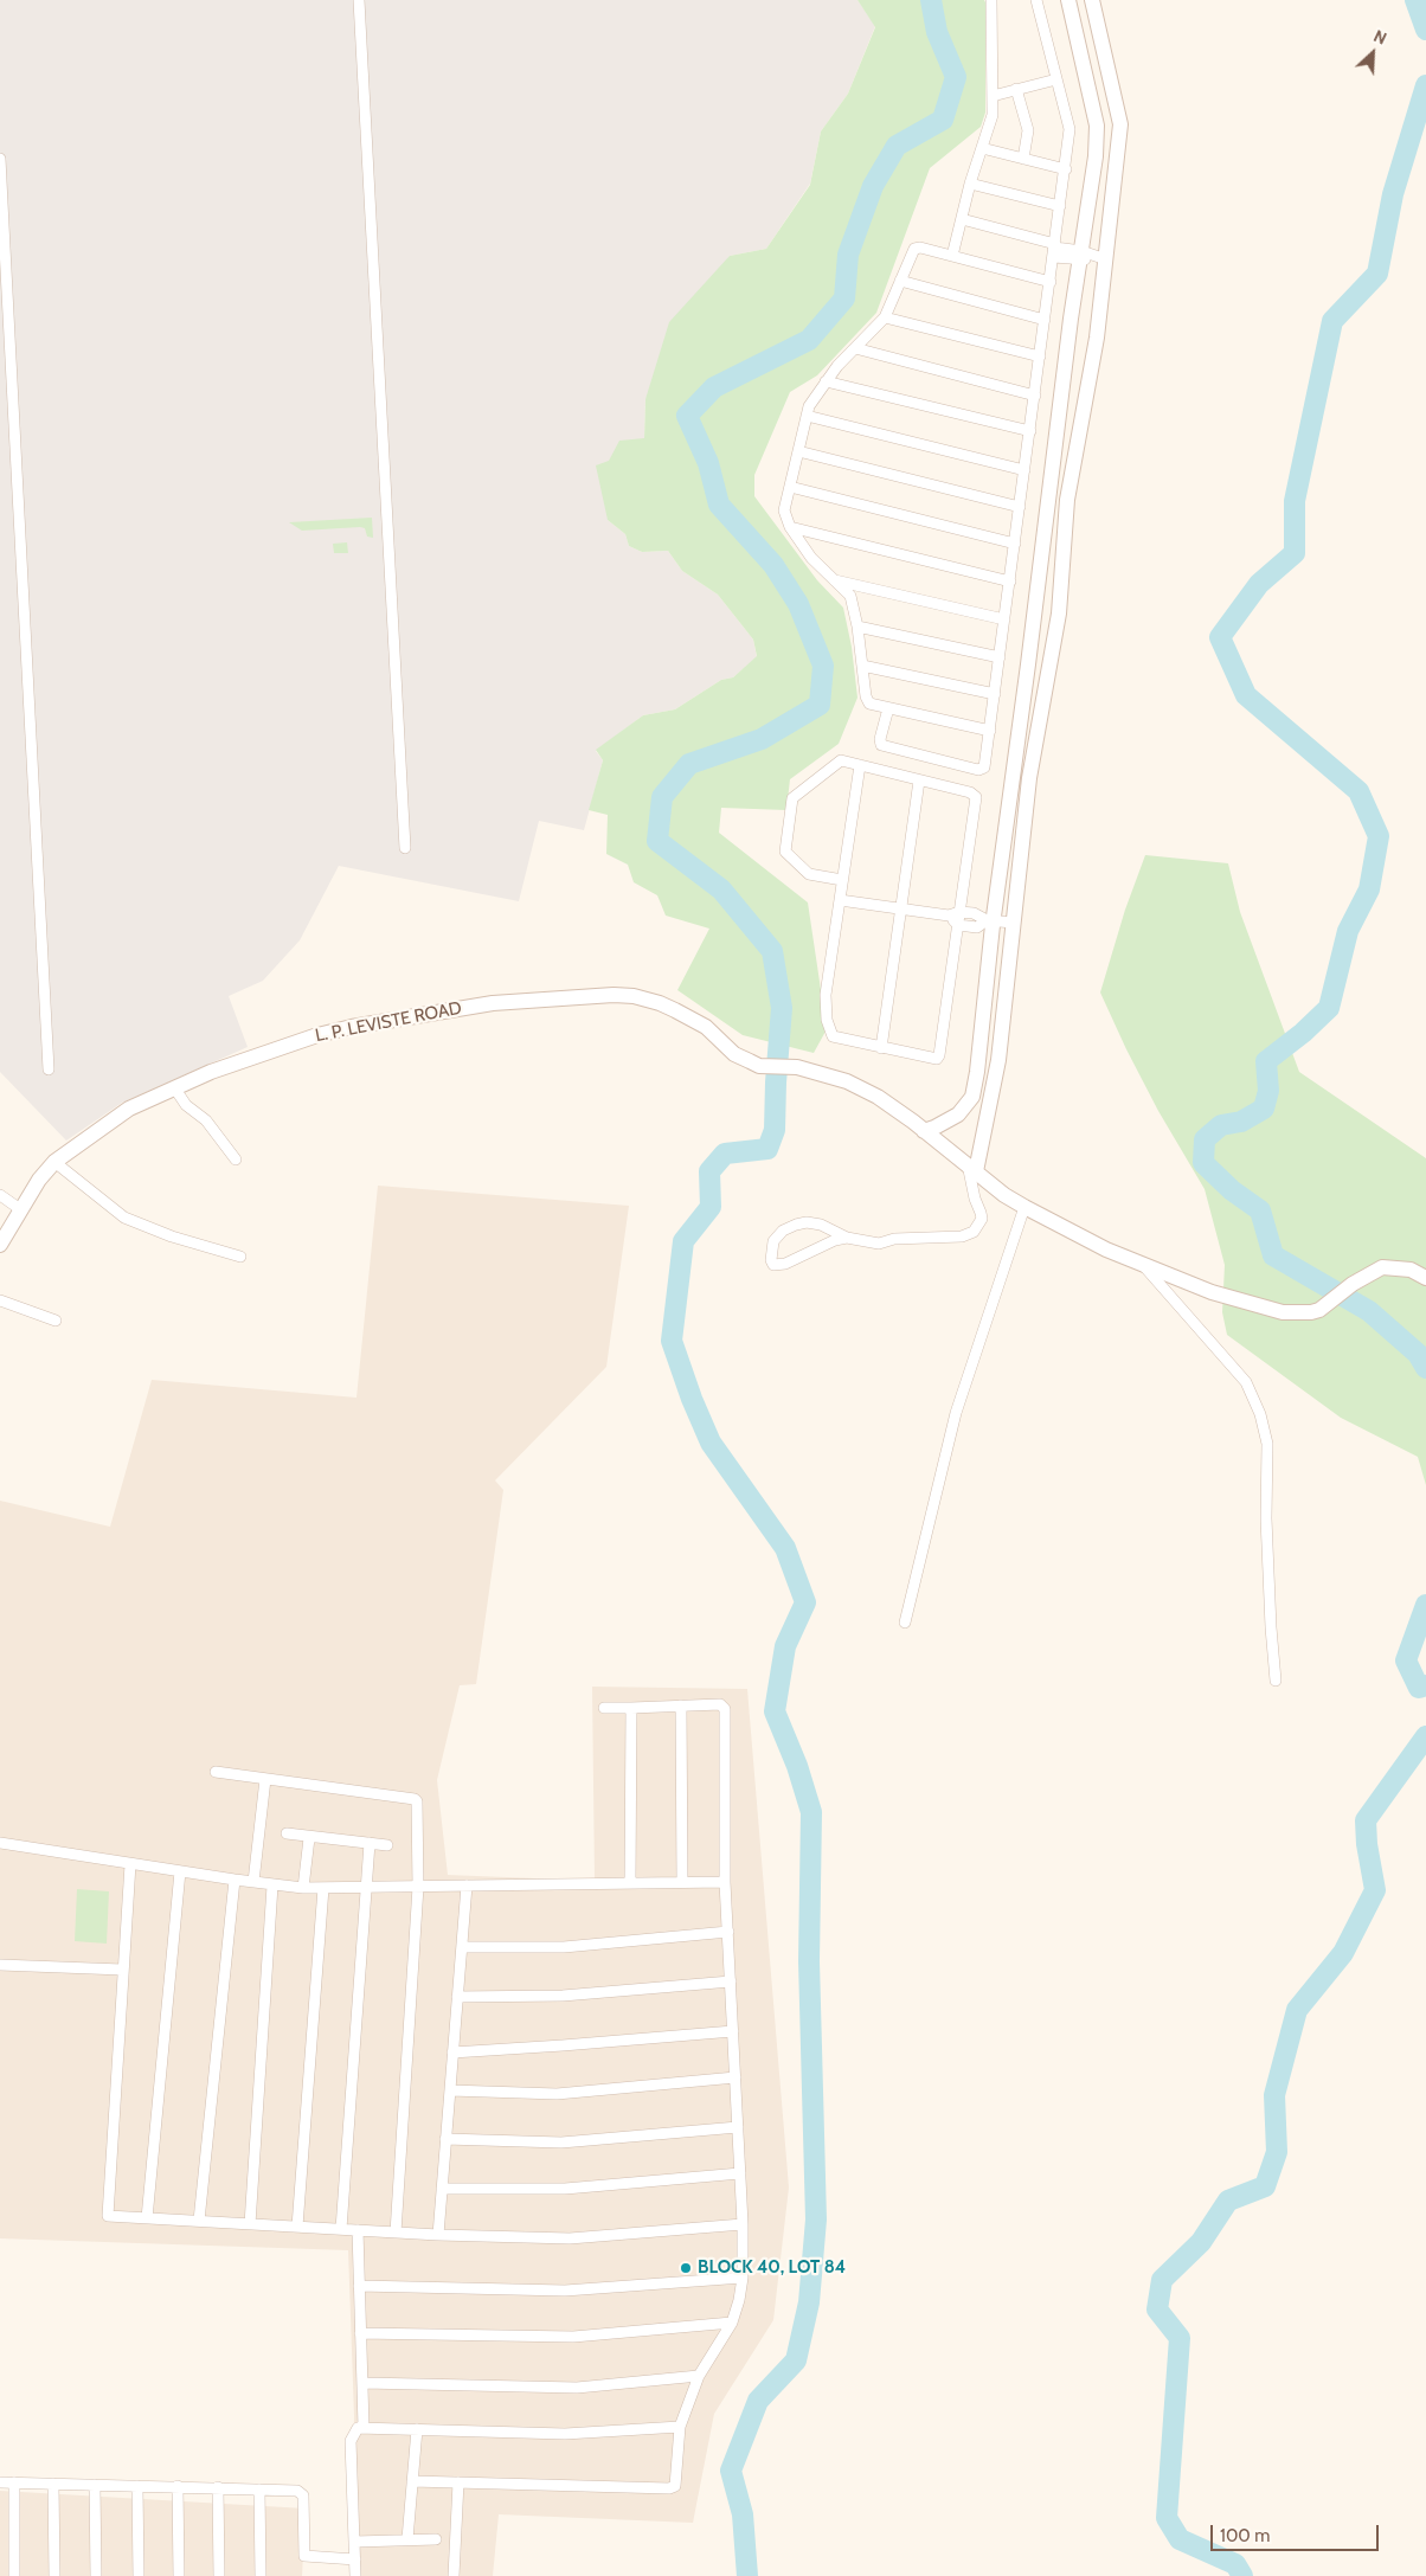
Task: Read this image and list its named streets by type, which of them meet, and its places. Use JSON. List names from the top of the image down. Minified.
{"streets":{"street":["L. P. LEVISTE ROAD"]},"places":["BLOCK 40, LOT 84"],"scale_bar":"100 m","north":"top right"}
